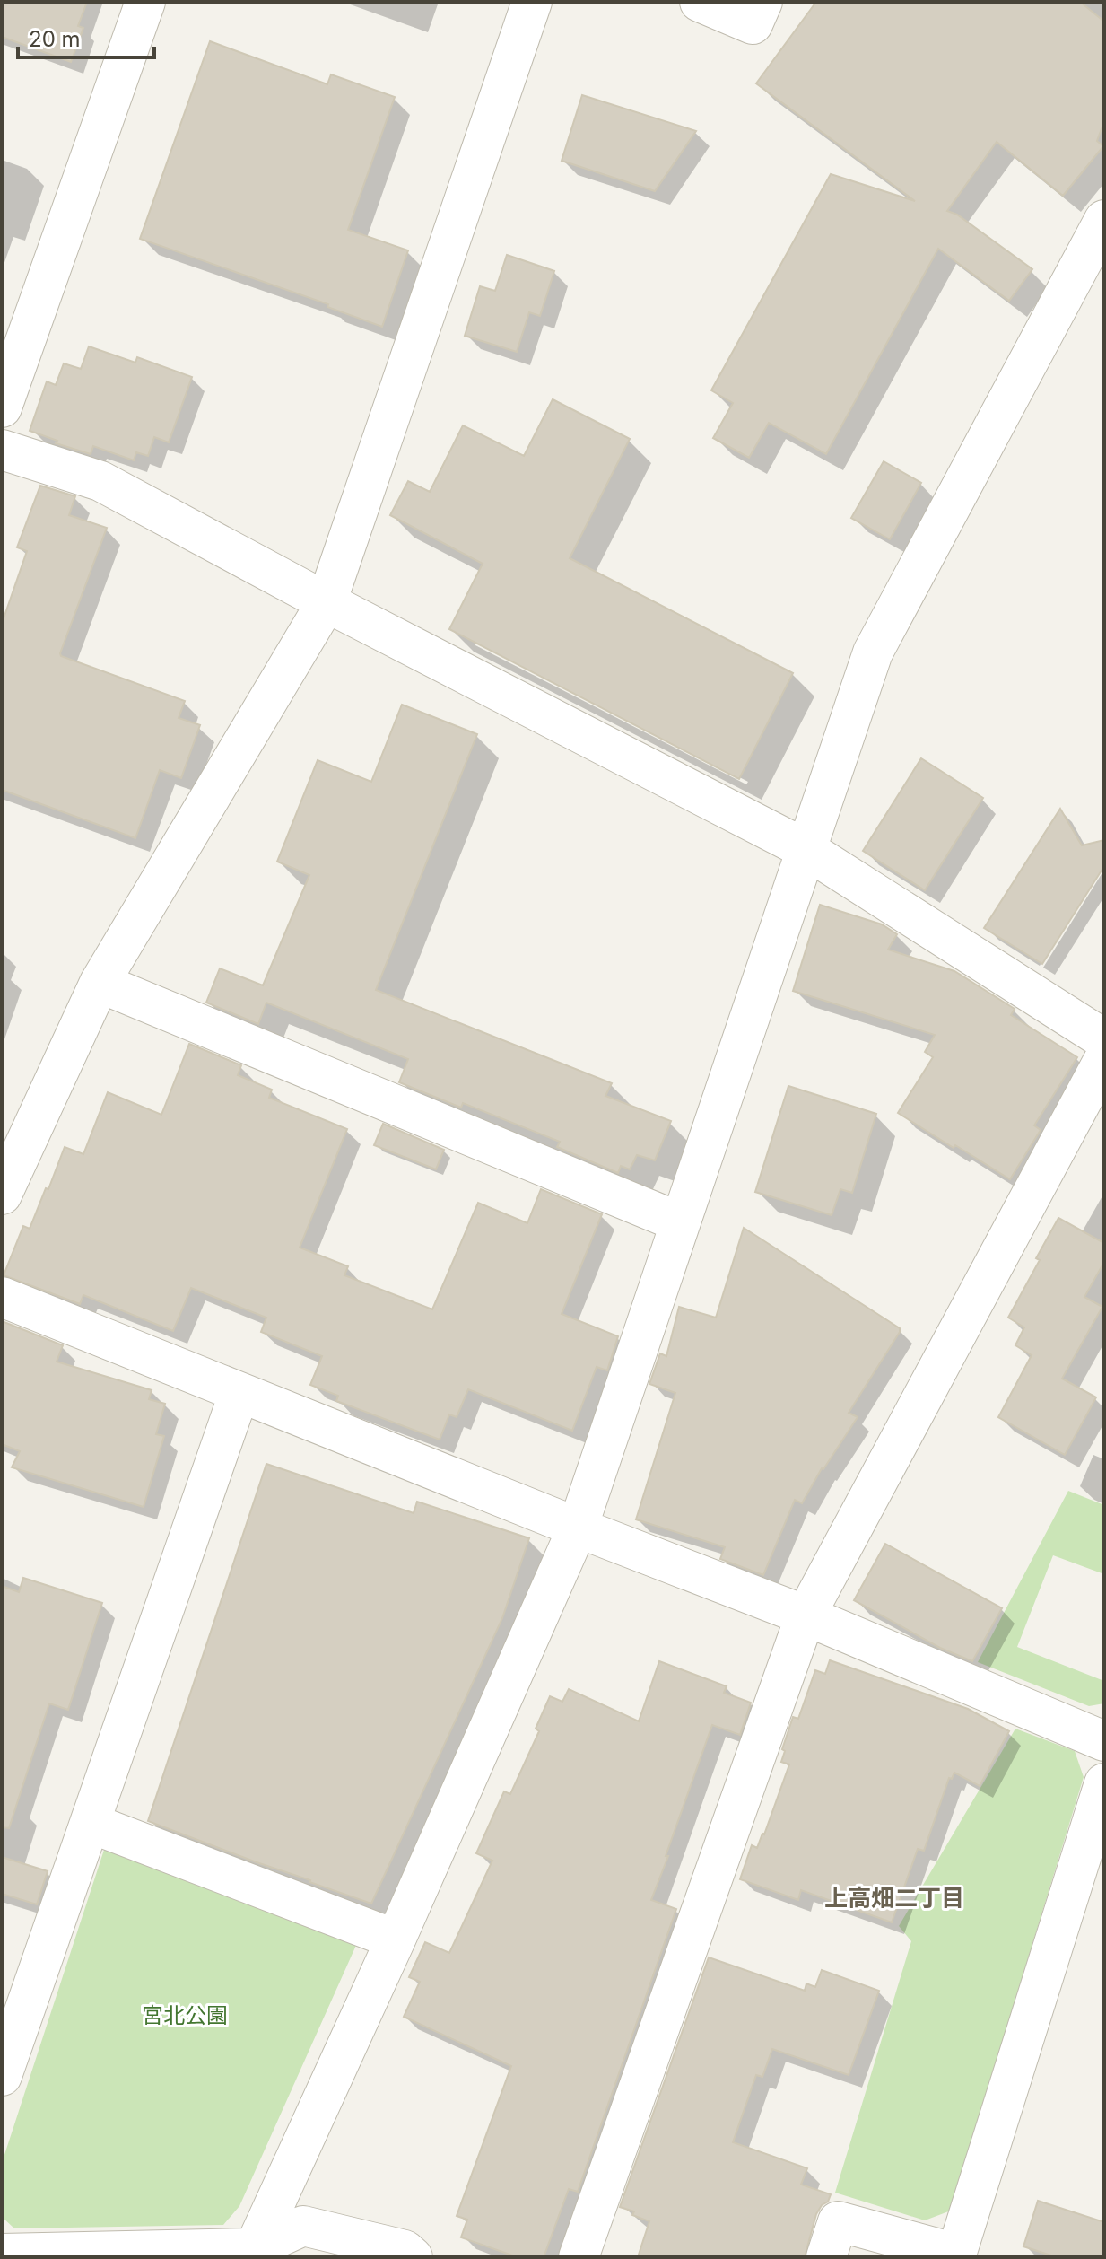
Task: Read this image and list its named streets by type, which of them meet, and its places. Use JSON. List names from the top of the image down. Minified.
{"districts":["上高畑二丁目"],"parks":["宮北公園"],"scale_bar":"20 m"}
